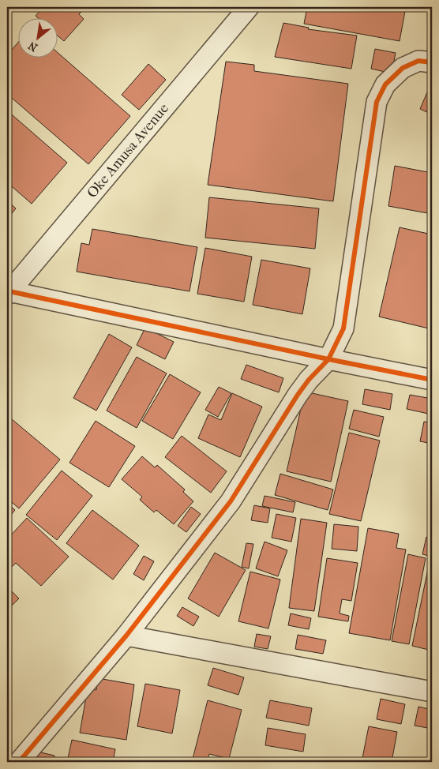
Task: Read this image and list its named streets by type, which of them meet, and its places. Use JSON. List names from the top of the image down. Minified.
{"streets":{"street":["Oke Amusa Avenue"]},"north":"bottom left"}
